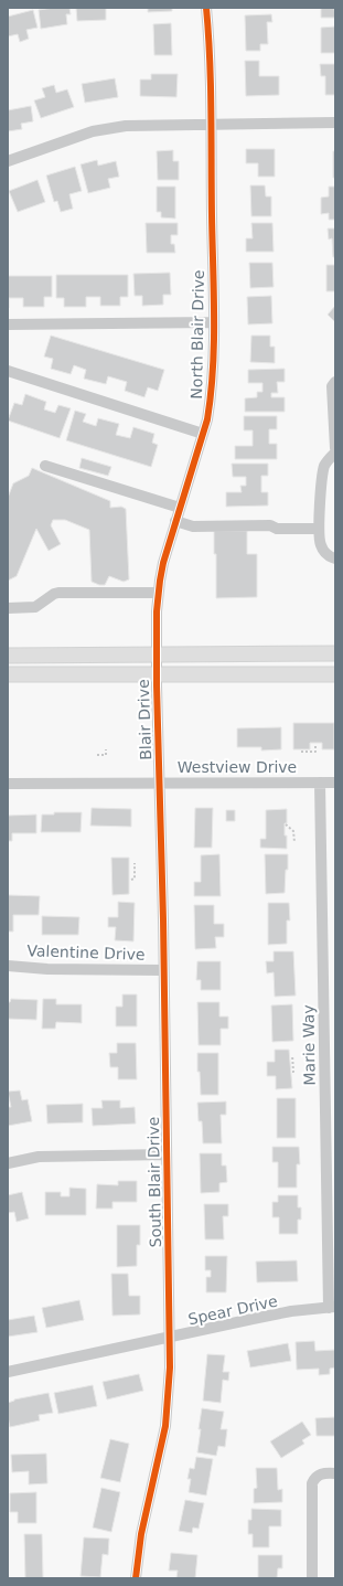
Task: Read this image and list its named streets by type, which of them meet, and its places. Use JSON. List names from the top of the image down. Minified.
{"streets":{"street":["North Blair Drive","Blair Drive","Westview Drive","Valentine Drive","Marie Way","South Blair Drive","Spear Drive"]},"crossings":[["North Blair Drive","Blair Drive"],["Blair Drive","Westview Drive"],["Blair Drive","South Blair Drive"],["Westview Drive","Marie Way"],["Westview Drive","South Blair Drive"],["Valentine Drive","South Blair Drive"],["Marie Way","Spear Drive"],["South Blair Drive","Spear Drive"]]}
